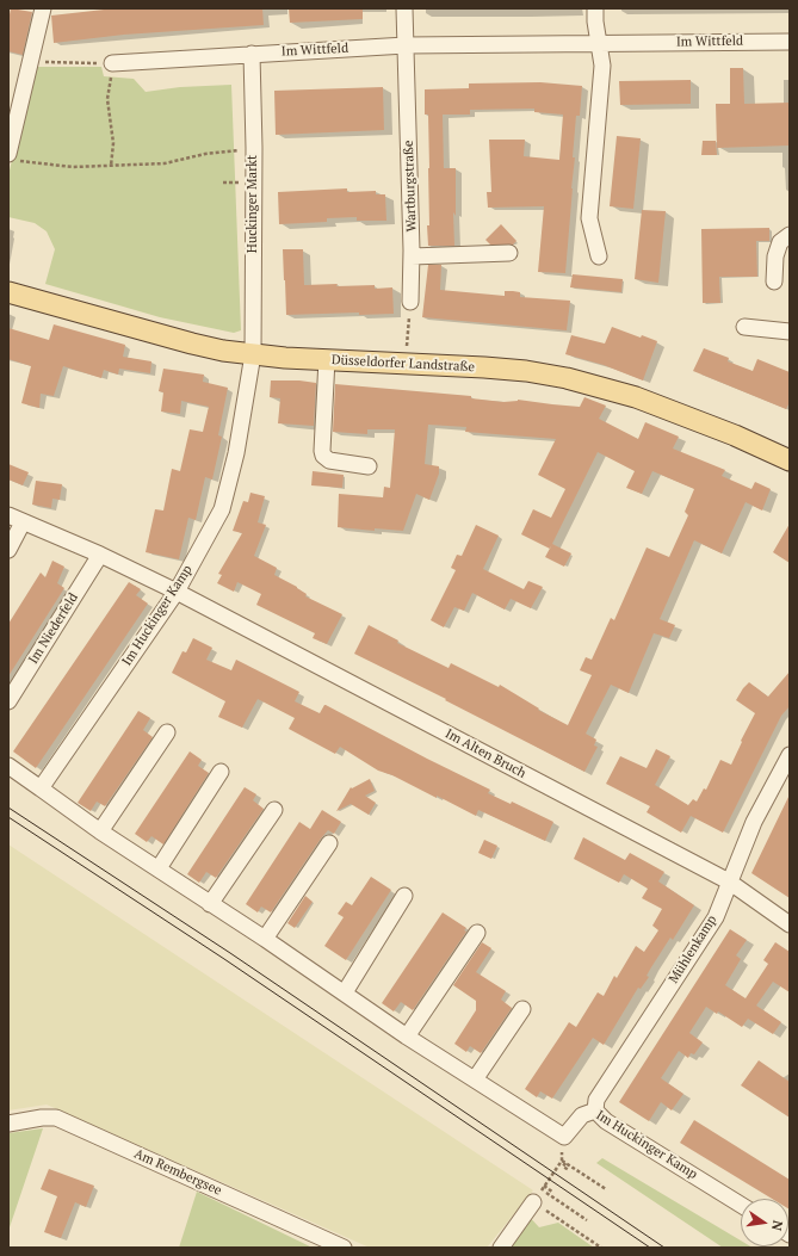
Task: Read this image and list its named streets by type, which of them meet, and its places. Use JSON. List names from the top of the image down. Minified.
{"streets":{"main road":["Düsseldorfer Landstraße"],"street":["Im Wittfeld","Wartburgstraße","Huckinger Markt","Im Huckinger Kamp","Im Niederfeld","Im Alten Bruch","Mühlenkamp","Am Rembergsee"]},"crossings":[["Im Wittfeld","Wartburgstraße"],["Im Wittfeld","Huckinger Markt"],["Huckinger Markt","Düsseldorfer Landstraße"],["Huckinger Markt","Im Huckinger Kamp"],["Düsseldorfer Landstraße","Im Huckinger Kamp"],["Im Huckinger Kamp","Im Alten Bruch"],["Im Huckinger Kamp","Mühlenkamp"],["Im Alten Bruch","Mühlenkamp"]],"north":"right"}
